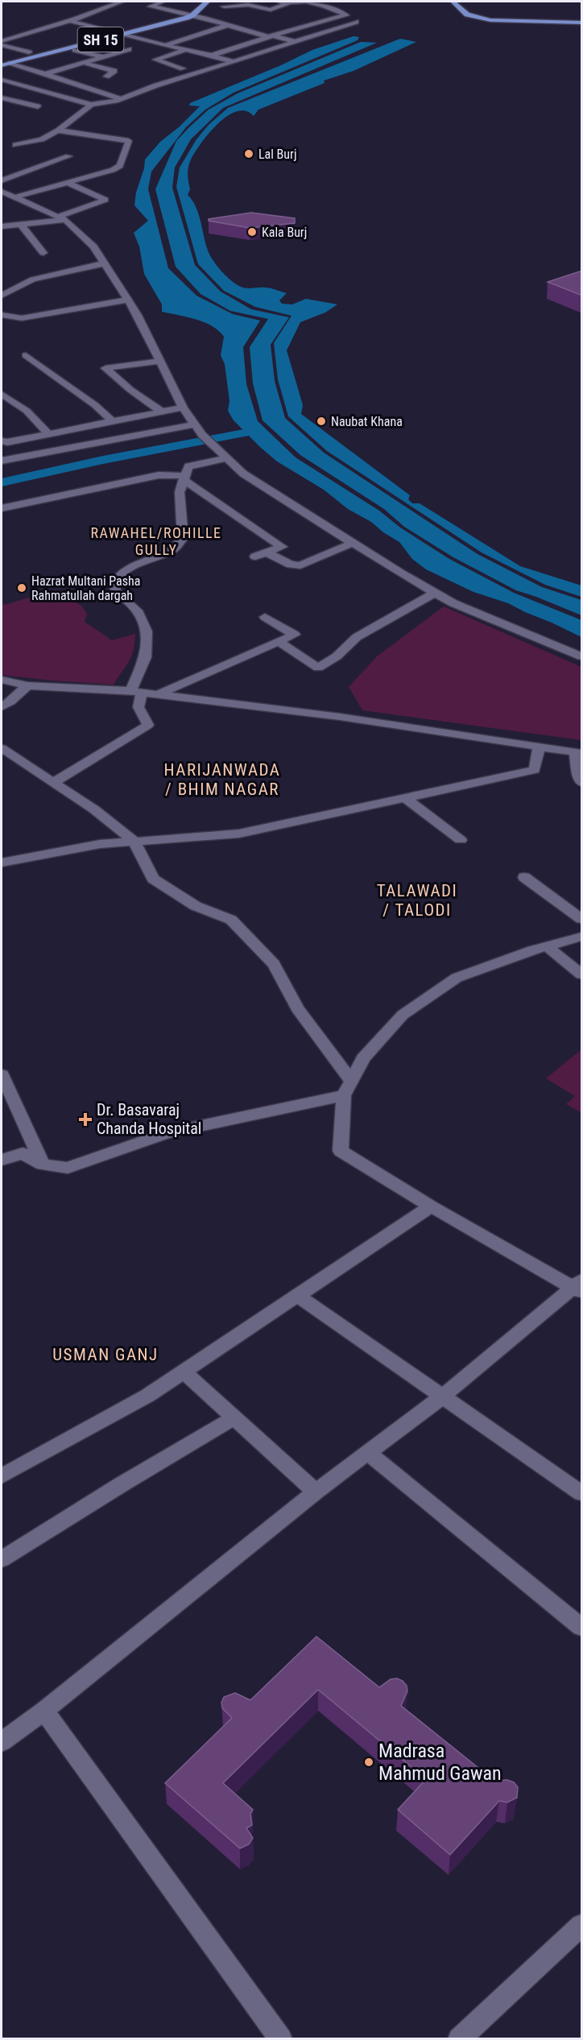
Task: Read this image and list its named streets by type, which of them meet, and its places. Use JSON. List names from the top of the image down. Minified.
{"streets":{"main road":["SH 15"]},"districts":["RAWAHEL/ROHILLE GULLY","HARIJANWADA / BHIM NAGAR","TALAWADI / TALODI","USMAN GANJ"],"places":{"other":["Lal Burj","Kala Burj","Naubat Khana","Hazrat Multani Pasha Rahmatullah dargah","Madrasa Mahmud Gawan"],"health":["Dr. Basavaraj Chanda Hospital"]}}
